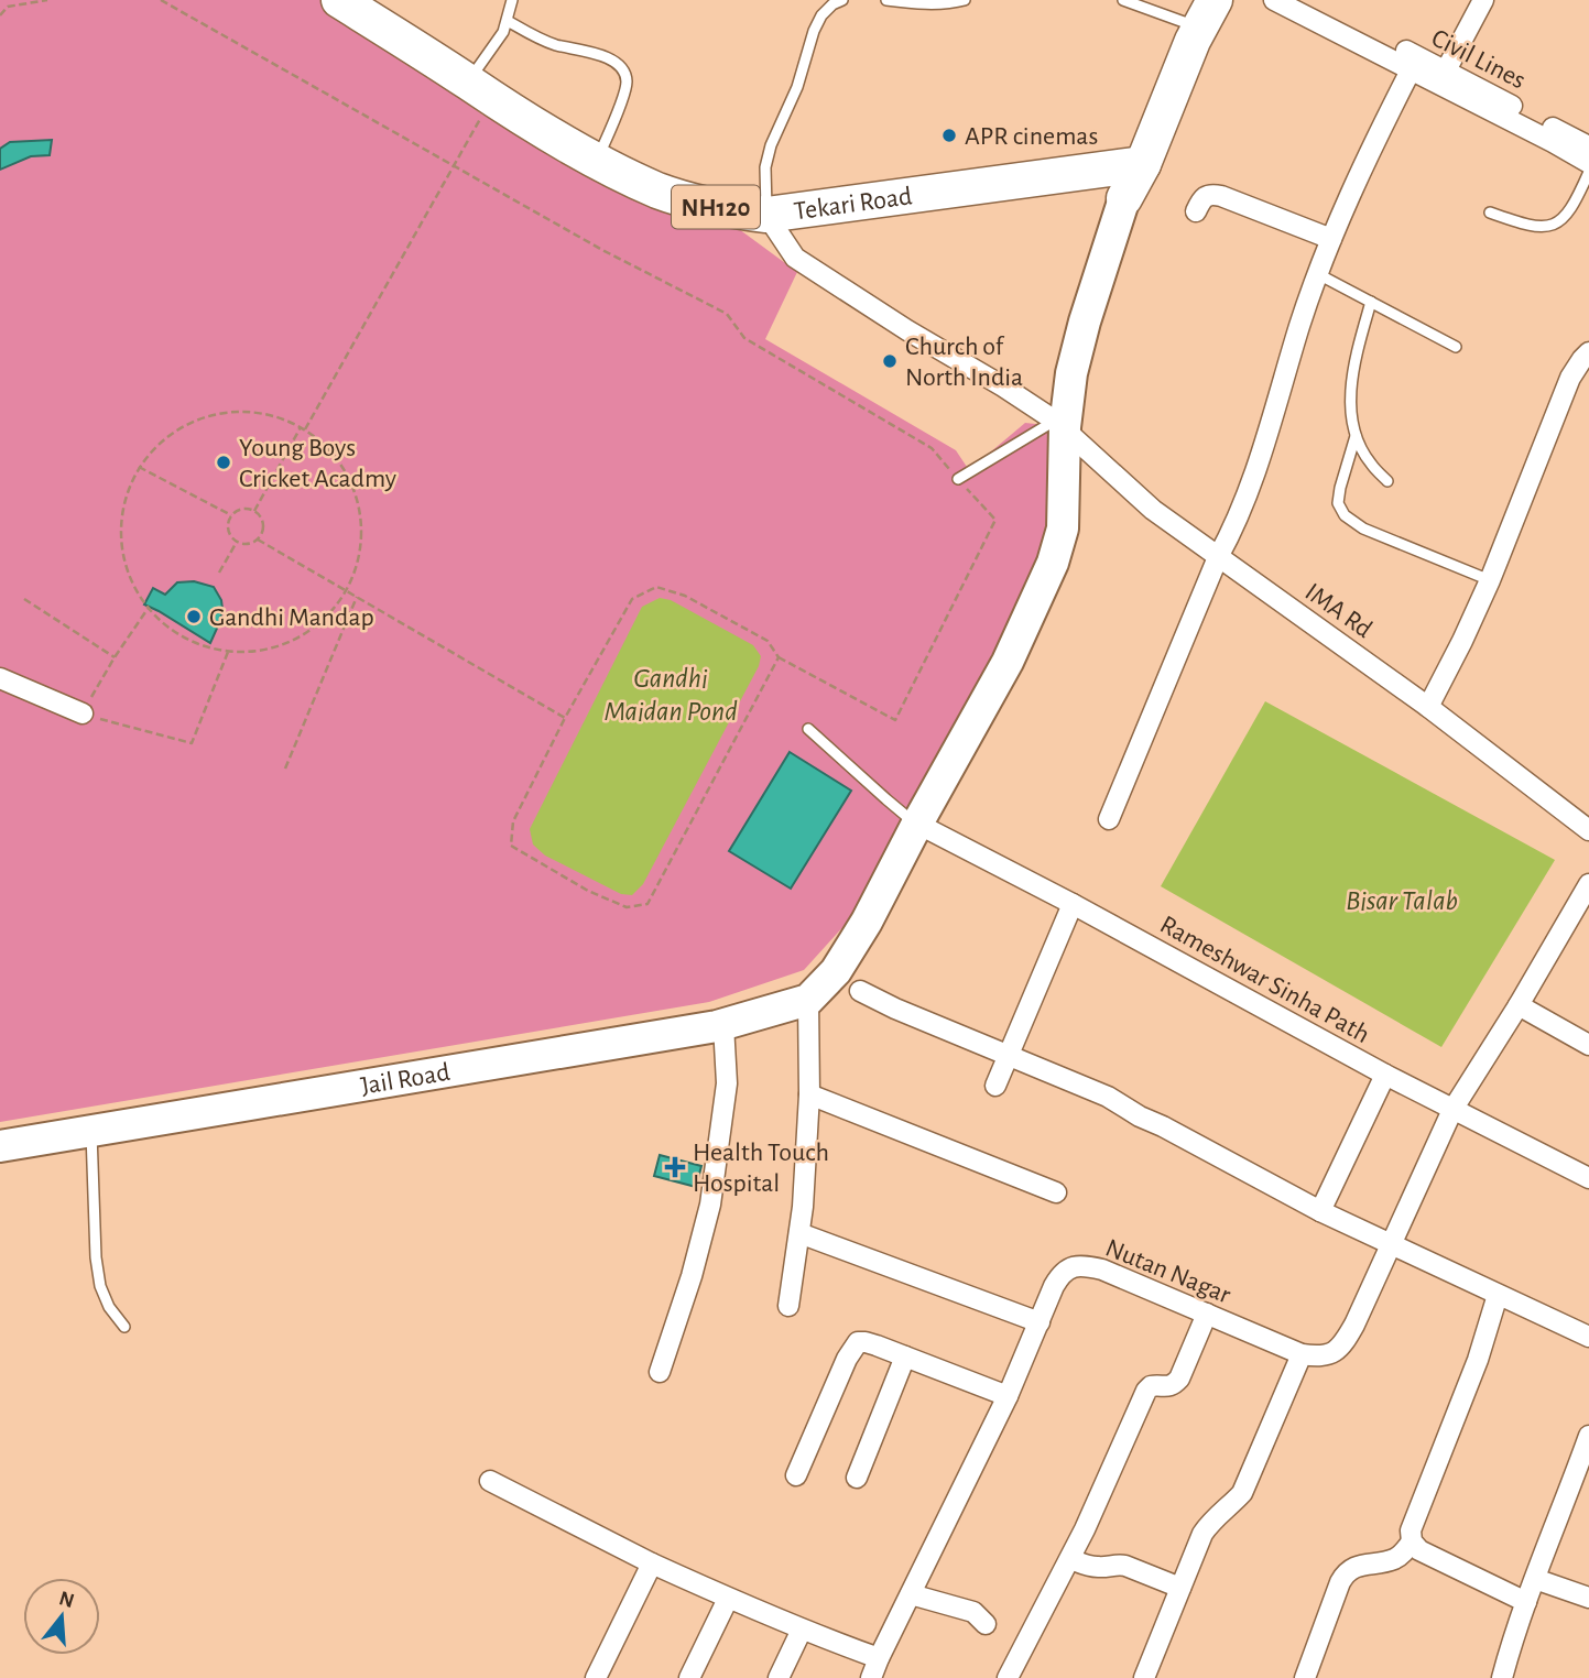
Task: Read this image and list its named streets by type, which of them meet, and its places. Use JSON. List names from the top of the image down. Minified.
{"streets":{"highway":["Tekari Road","NH120"],"main road":["Jail Road"],"street":["Civil Lines","IMA Rd","Rameshwar Sinha Path","Nutan Nagar"]},"crossings":[["Tekari Road","IMA Rd"]],"water":["Gandhi Maidan Pond","Bisar Talab"],"places":{"other":["APR cinemas","Church of North India","Young Boys Cricket Acadmy","Gandhi Mandap"],"health":["Health Touch Hospital"]},"north":"top"}
